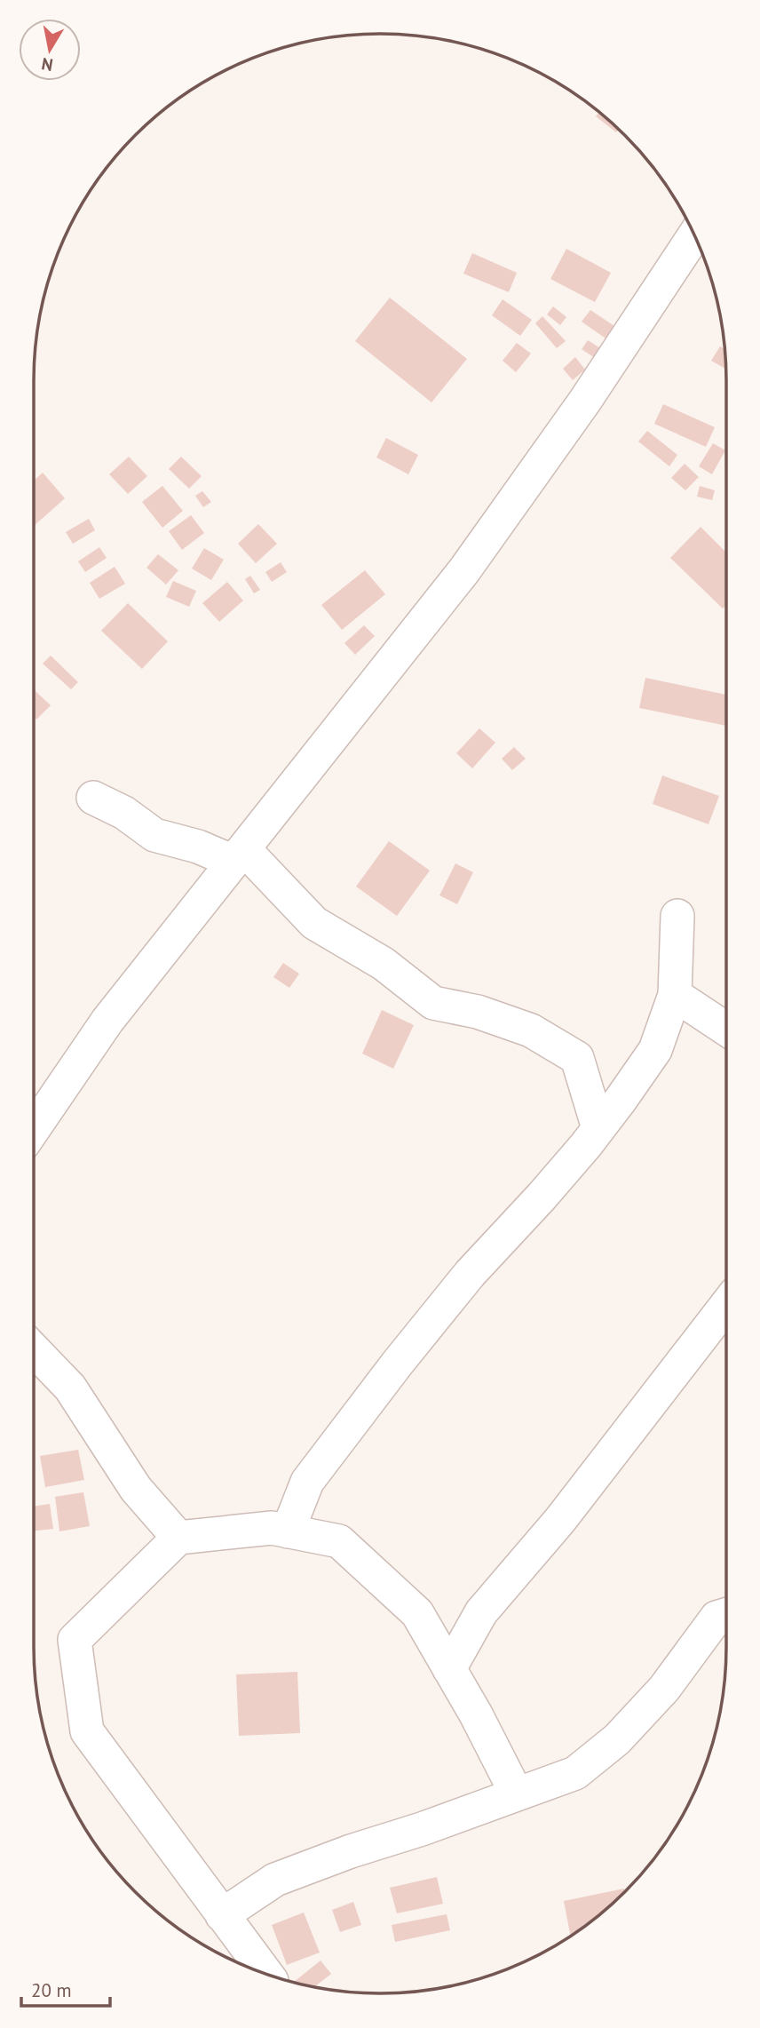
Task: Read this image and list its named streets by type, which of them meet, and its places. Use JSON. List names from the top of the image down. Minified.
{"scale_bar":"20 m","north":"bottom"}
